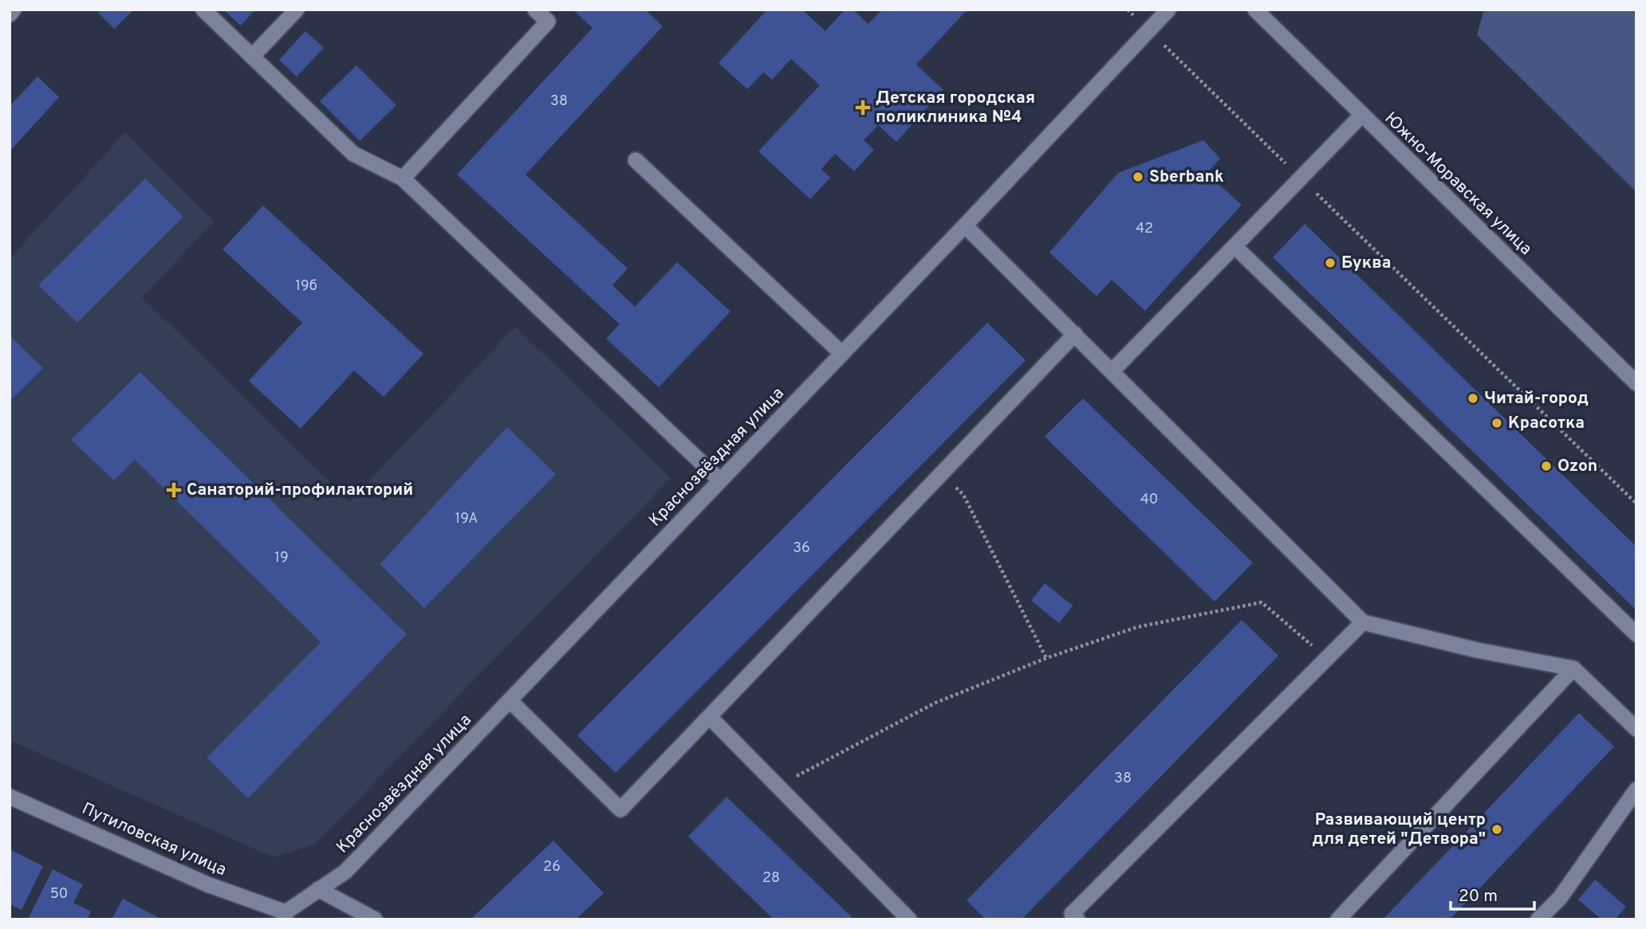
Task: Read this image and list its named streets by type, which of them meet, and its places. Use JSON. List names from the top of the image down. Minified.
{"streets":{"street":["Южно-Моравская улица","Краснозвёздная улица","Путиловская улица"]},"crossings":[["Краснозвёздная улица","Путиловская улица"]],"places":{"health":["Детская городская поликлиника №4","Cанаторий-профилакторий"],"other":["Sberbank","Буква","Читай-город","Красотка","Ozon","Развивающий центр для детей \"Детвора\""]},"house_numbers":["38","42","19б","40","19А","36","19","38","26","28","50"],"scale_bar":"20 m"}
